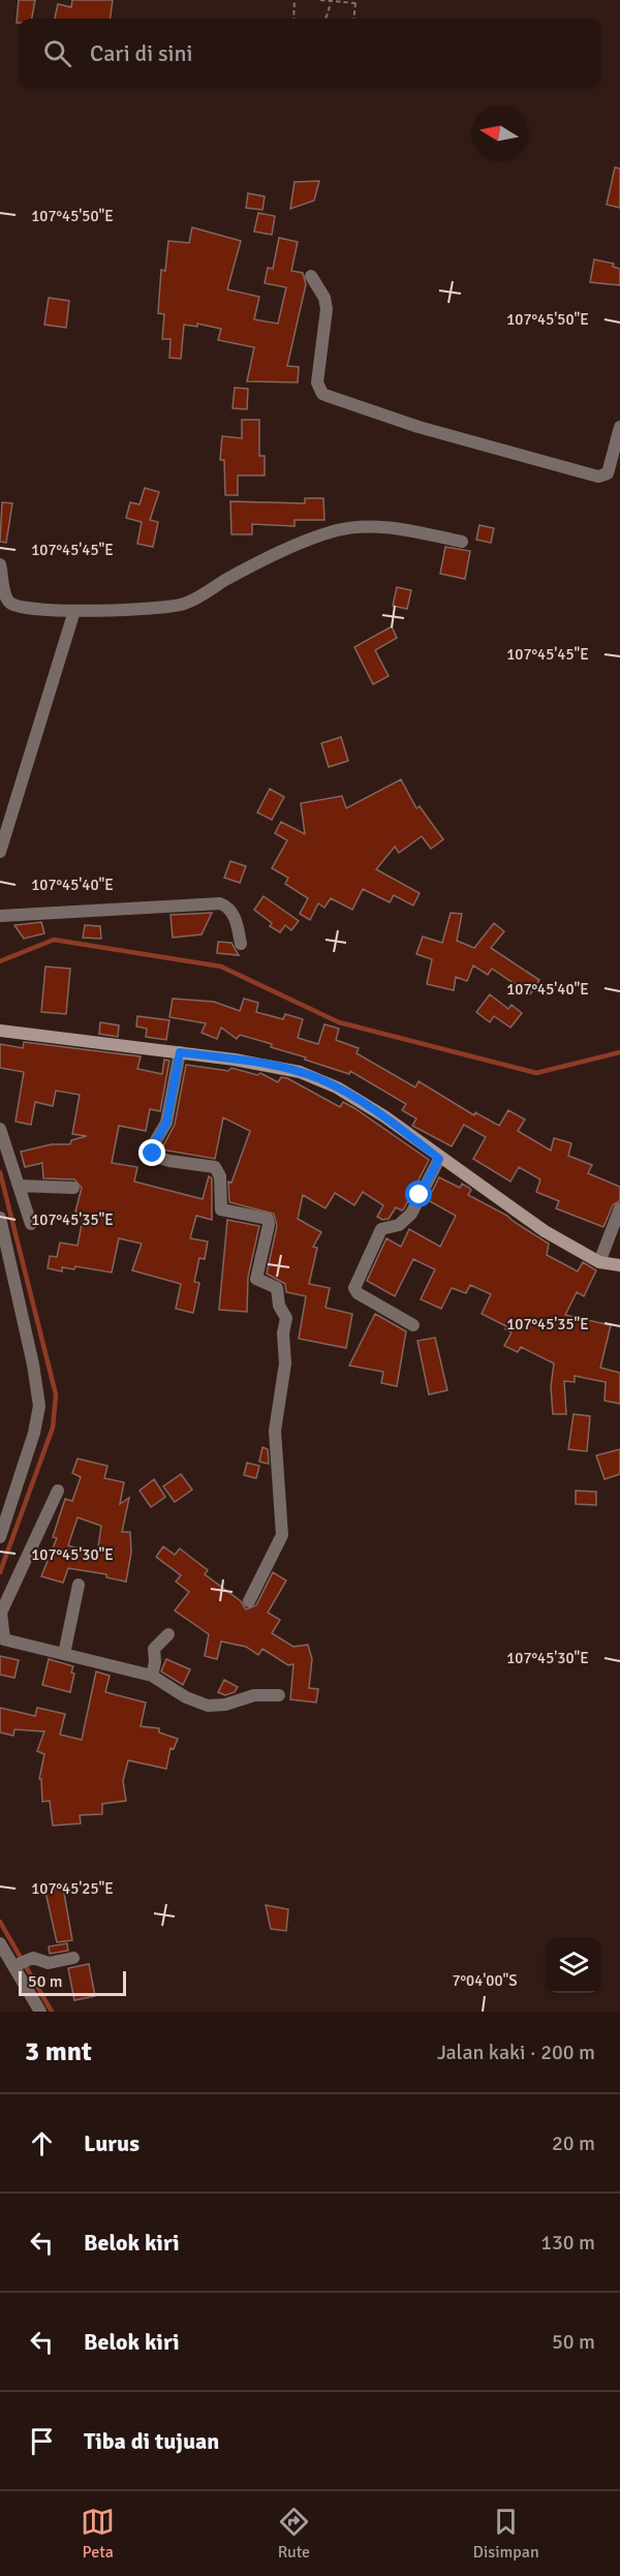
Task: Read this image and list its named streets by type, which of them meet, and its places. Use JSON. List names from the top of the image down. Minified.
{"scale_bar":"50 m","north":"left","page":{"search":"Cari di sini","scale":"50 m","heading":["3 mnt","Jalan kaki · 200 m"],"list":[["Lurus","20 m"],["Belok kiri","130 m"],["Belok kiri","50 m"],"Tiba di tujuan"],"nav":["Peta","Rute","Disimpan"]},"coordinates":["107°45'50\"E","107°45'45\"E","107°45'40\"E","107°45'35\"E","107°45'30\"E","107°45'25\"E","7°04'00\"S"]}
